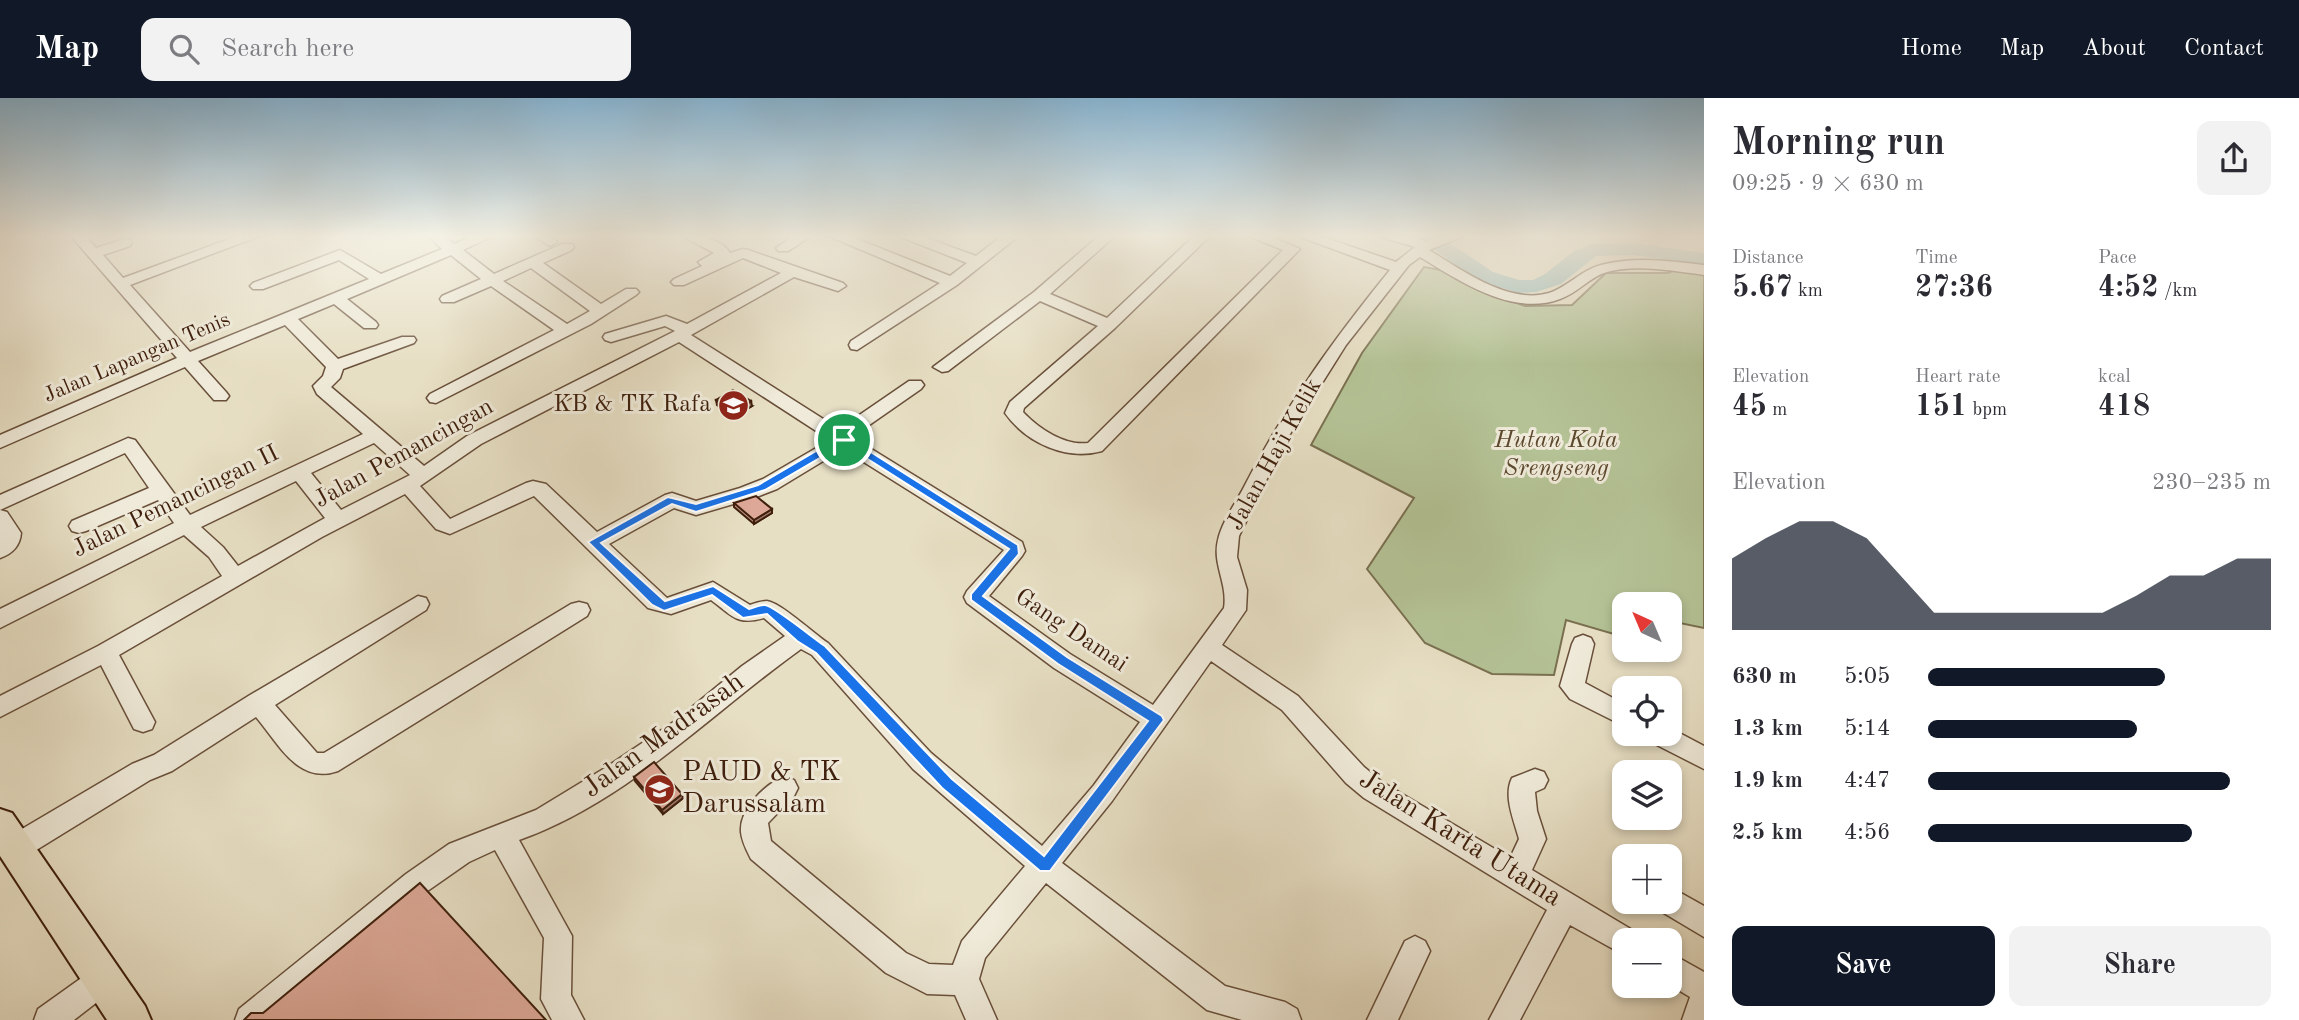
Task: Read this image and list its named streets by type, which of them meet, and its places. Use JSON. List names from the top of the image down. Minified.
{"streets":{"street":["Jalan Lapangan Tenis","Jalan Pemancingan","Jalan Haji Kelik","Jalan Pemancingan II","Gang Damai","Jalan Madrasah","Jalan Karta Utama"]},"crossings":[["Jalan Haji Kelik","Gang Damai"],["Jalan Haji Kelik","Jalan Karta Utama"]],"parks":["Hutan Kota Srengseng"],"places":{"school or university":["KB & TK Rafa","PAUD & TK Darussalam"]},"north":"top left","page":{"header":"Map","search":"Search here","nav":["Home","Map","About","Contact"],"heading":["Morning run","09:25 · 9 × 630 m"],"stats":[["Distance","5.67 km"],["Time","27:36"],["Pace","4:52 /km"],["Elevation","45 m"],["Heart rate","151 bpm"],["kcal","418"]],"chart":["Elevation","230–235 m"],"map_buttons":["+","−"],"list":[{"name":"630 m","note":"5:05"},{"name":"1.3 km","note":"5:14"},{"name":"1.9 km","note":"4:47"},{"name":"2.5 km","note":"4:56"}],"buttons":["Save","Share"]}}
